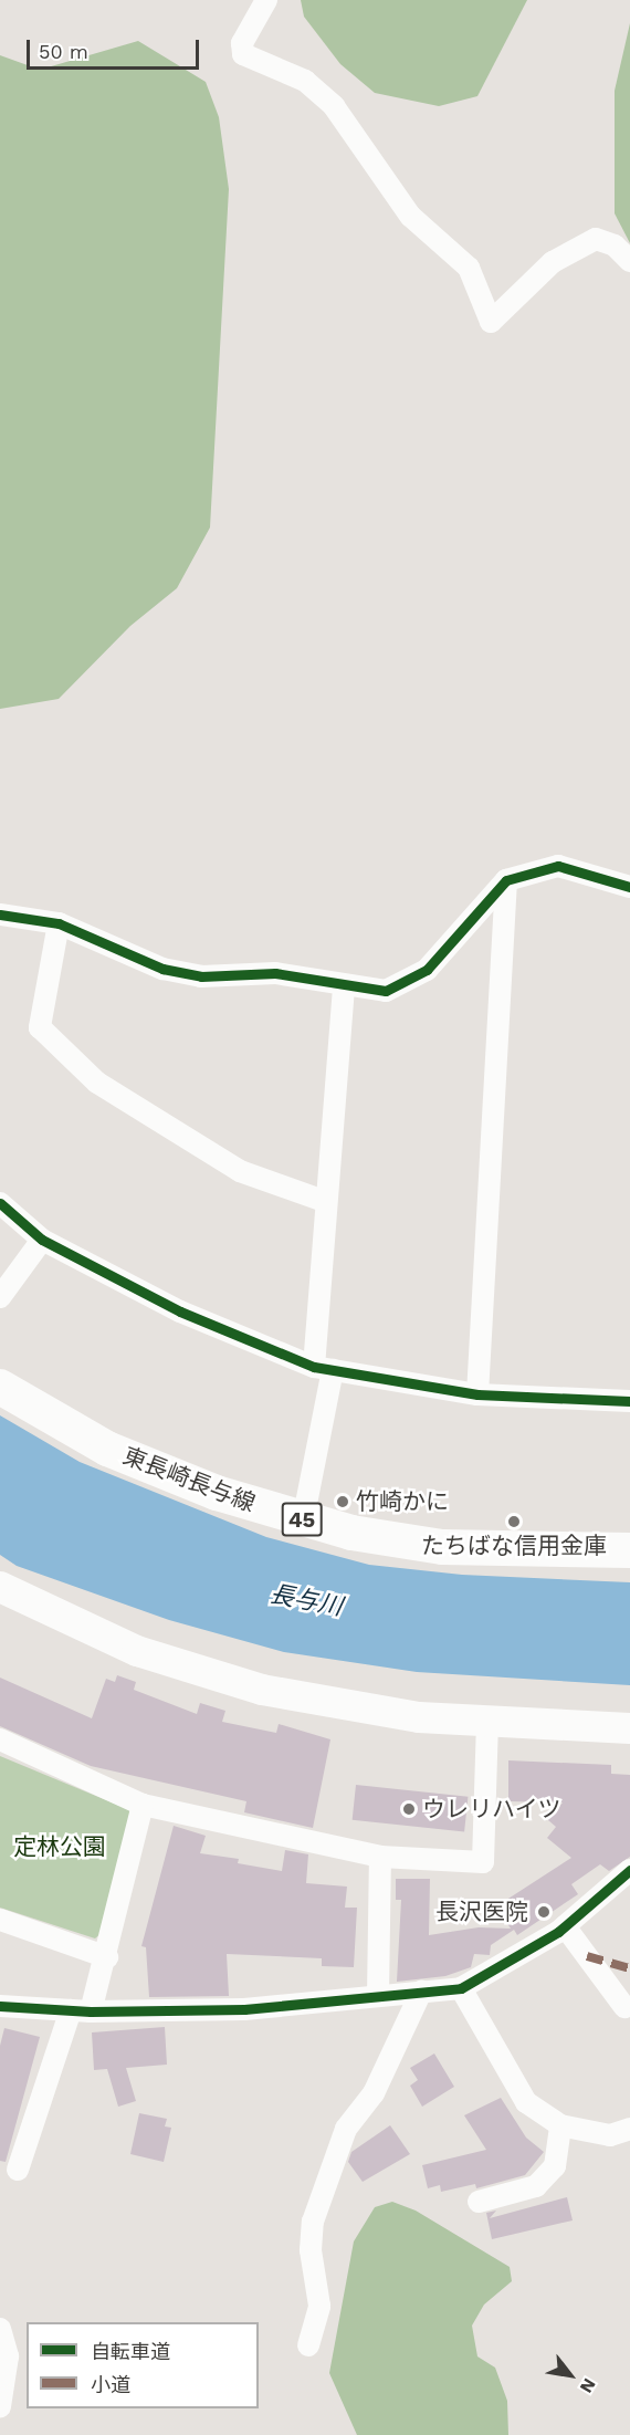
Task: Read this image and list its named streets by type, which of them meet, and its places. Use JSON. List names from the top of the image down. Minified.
{"streets":{"main road":["東長崎長与線","45"]},"water":["長与川"],"parks":["定林公園"],"places":["竹崎かに","たちばな信用金庫","ウレリハイツ","長沢医院"],"legend":["自転車道","小道"],"scale_bar":"50 m","north":"bottom right"}
